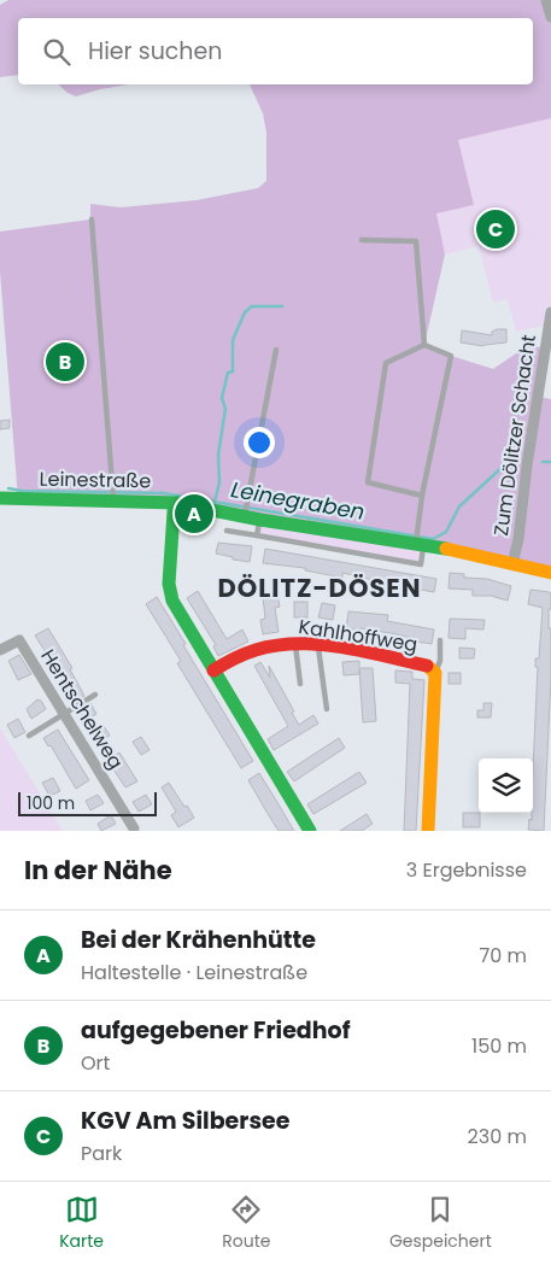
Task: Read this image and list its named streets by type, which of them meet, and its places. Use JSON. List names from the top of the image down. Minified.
{"streets":{"street":["Zum Dölitzer Schacht","Leinestraße","Kahlhoffweg","Hentschelweg"]},"crossings":[["Zum Dölitzer Schacht","Leinestraße"]],"districts":["DÖLITZ-DÖSEN"],"water":["Leinegraben"],"scale_bar":"100 m","page":{"search":"Hier suchen","pins":["C","B","A"],"scale":"100 m","heading":["In der Nähe","3 Ergebnisse"],"list":[{"mark":"A","name":"Bei der Krähenhütte","note":"Haltestelle · Leinestraße","value":"70 m"},{"mark":"B","name":"aufgegebener Friedhof","note":"Ort","value":"150 m"},{"mark":"C","name":"KGV Am Silbersee","note":"Park","value":"230 m"}],"nav":["Karte","Route","Gespeichert"]}}
